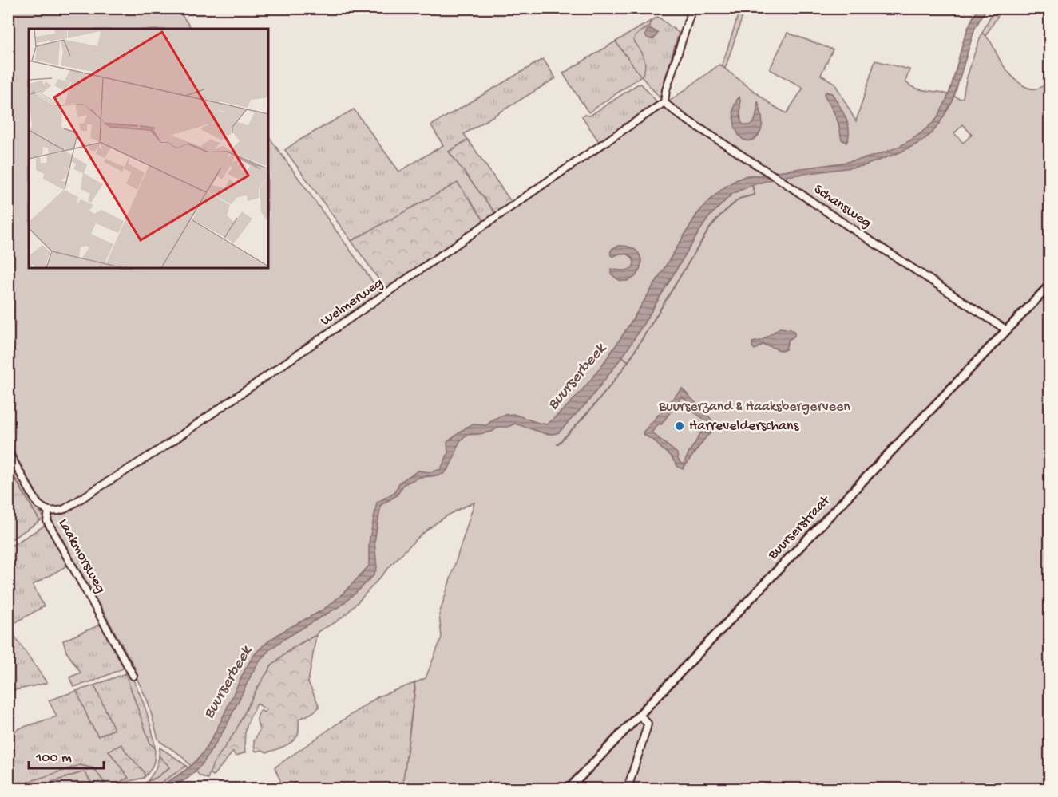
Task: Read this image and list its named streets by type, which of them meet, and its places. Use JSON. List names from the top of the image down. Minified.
{"streets":{"main road":["Buurserstraat"],"street":["Schansweg","Welmerweg","Laakmorsweg"]},"crossings":[["Schansweg","Welmerweg"],["Schansweg","Buurserstraat"],["Welmerweg","Laakmorsweg"]],"water":["Buurserbeek"],"parks":["Buurserzand & Haaksbergerveen"],"places":["Harrevelderschans"],"scale_bar":"100 m"}
